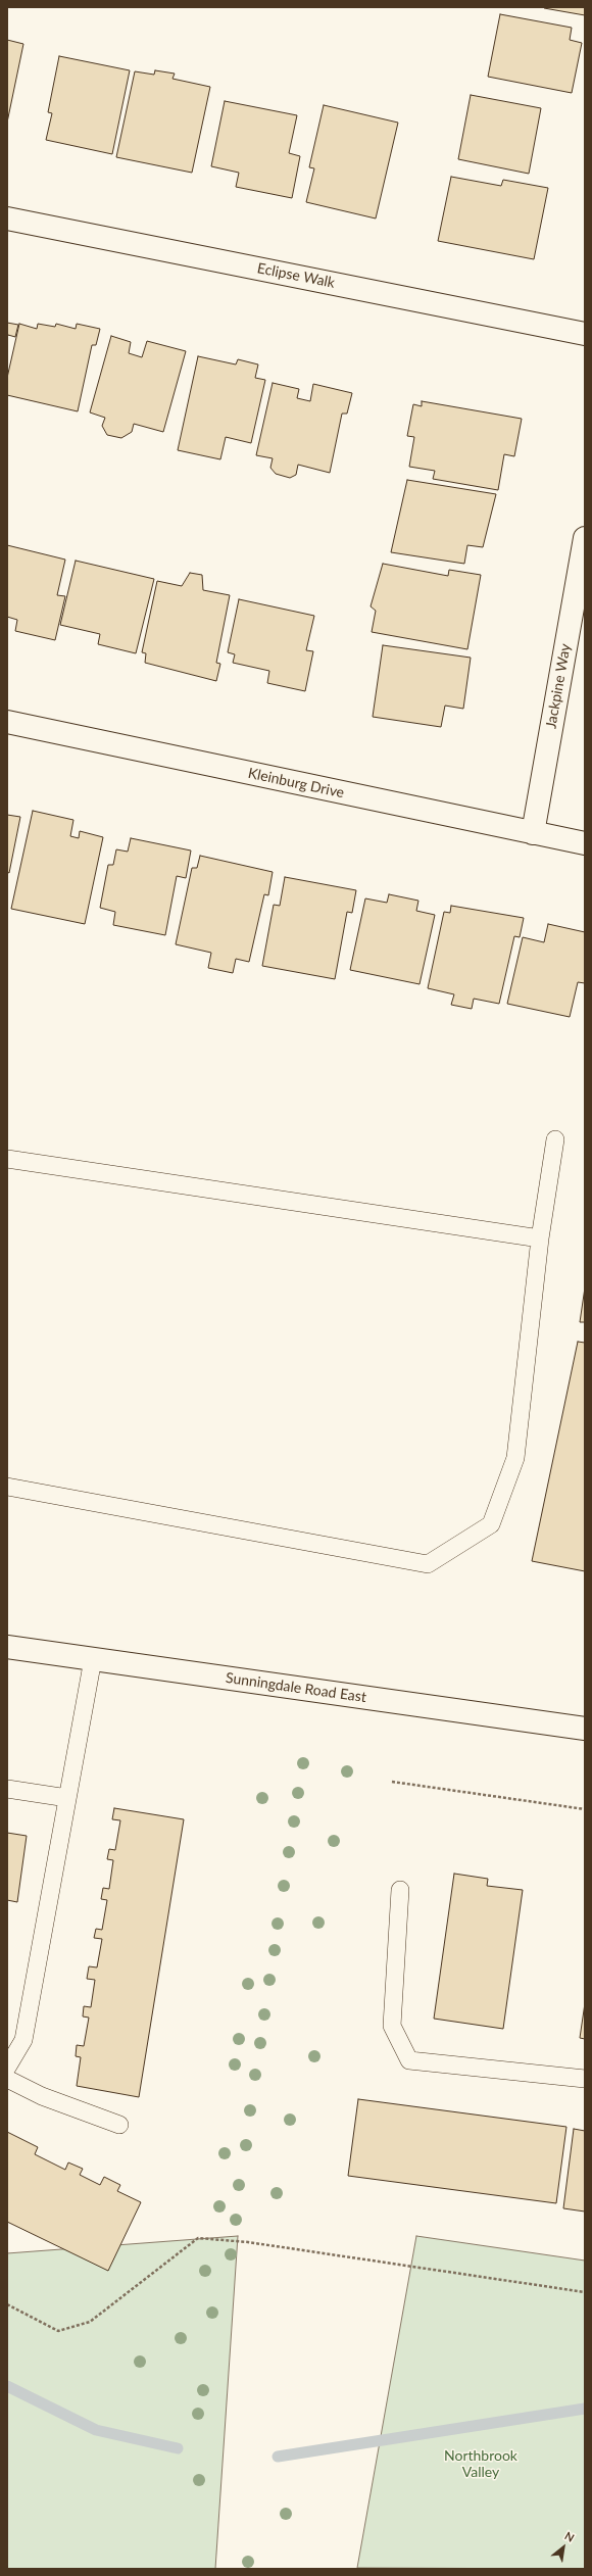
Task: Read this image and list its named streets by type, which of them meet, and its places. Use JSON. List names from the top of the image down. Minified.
{"streets":{"street":["Eclipse Walk","Jackpine Way","Kleinburg Drive","Sunningdale Road East"]},"crossings":[["Jackpine Way","Kleinburg Drive"]],"parks":["Northbrook Valley"],"north":"top right"}
